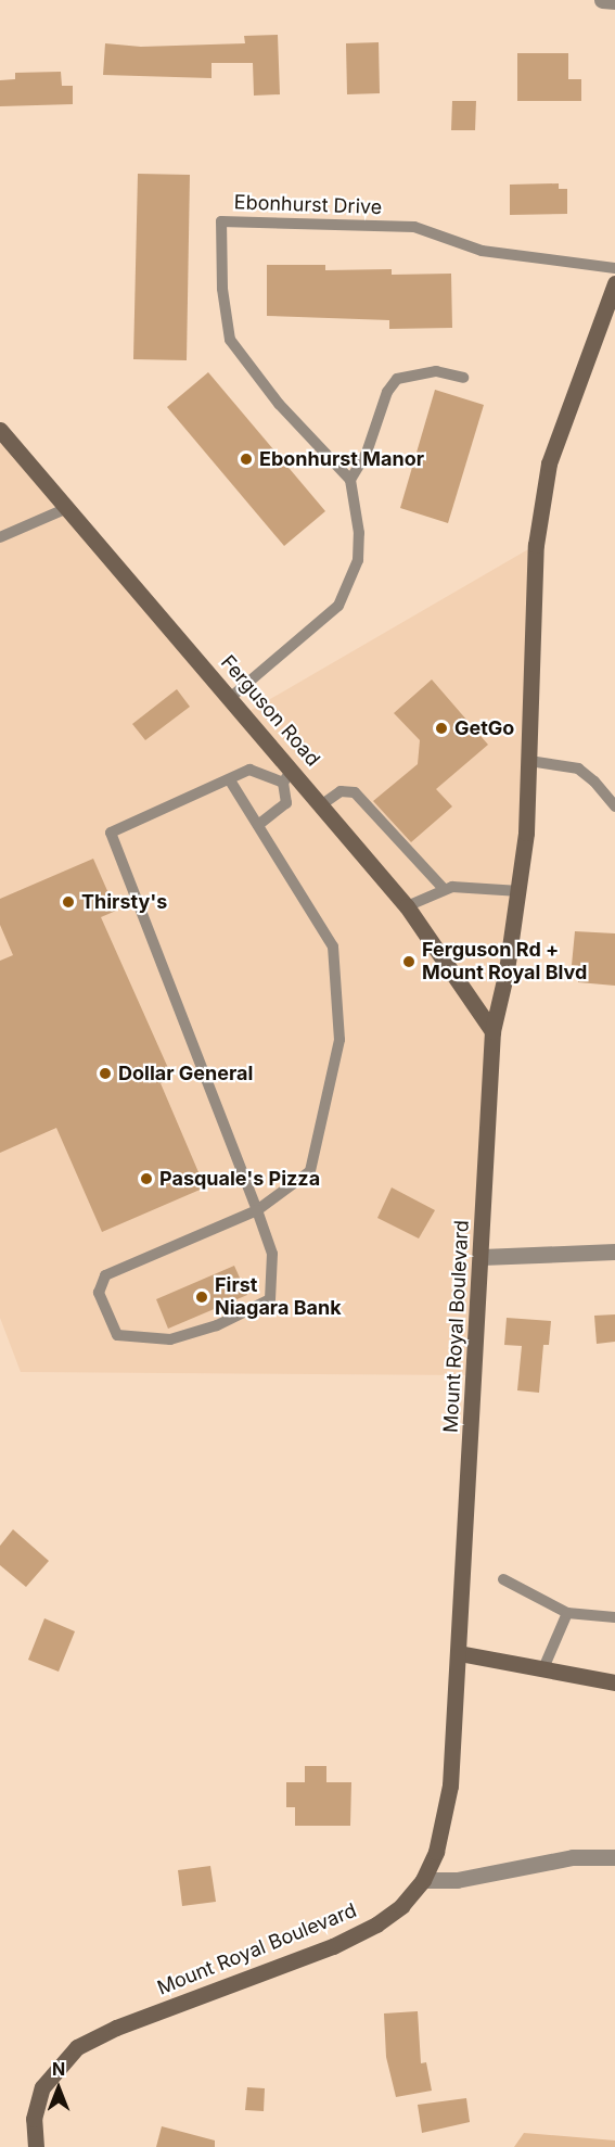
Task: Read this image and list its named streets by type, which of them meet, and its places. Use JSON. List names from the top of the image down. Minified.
{"streets":{"main road":["Ferguson Road","Mount Royal Boulevard"],"lane":["Ebonhurst Drive"]},"crossings":[["Ferguson Road","Mount Royal Boulevard"]],"places":["Ebonhurst Manor","GetGo","Thirsty's","Ferguson Rd + Mount Royal Blvd","Dollar General","Pasquale's Pizza","First Niagara Bank"],"north":"top"}
